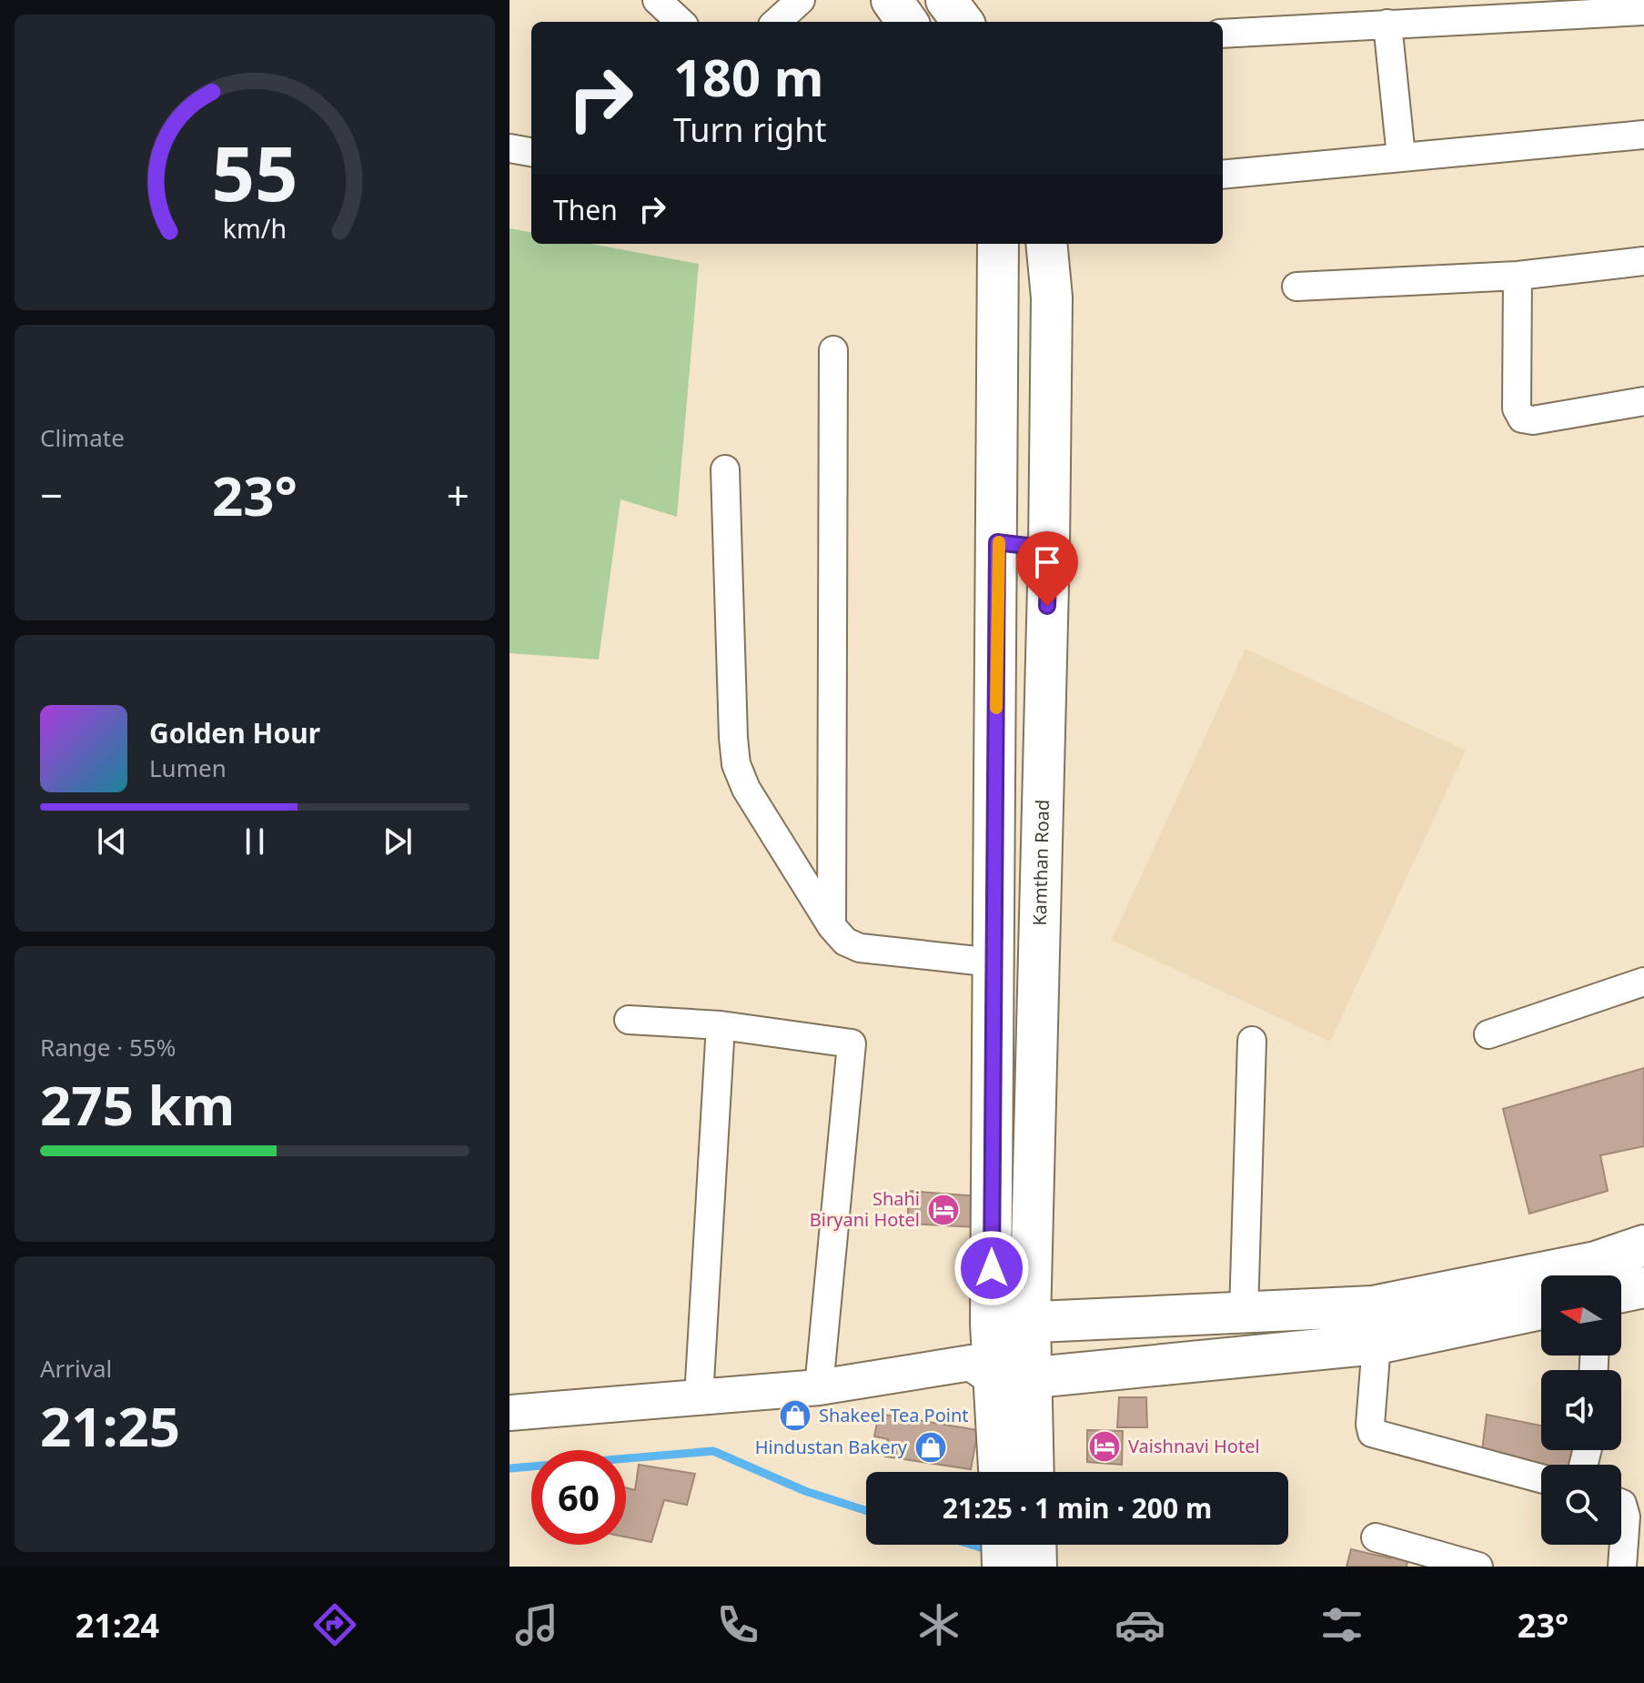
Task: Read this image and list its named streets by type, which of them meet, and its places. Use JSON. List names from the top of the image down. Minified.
{"streets":{"main road":["Kamthan Road"]},"places":{"hotel":["Shahi Biryani Hotel","Vaishnavi Hotel"],"shop":["Shakeel Tea Point","Hindustan Bakery"]},"north":"left","page":{"turn":["180 m","Turn right"],"then":"Then","tile":["Climate",["Range · 55%","275 km"],["Arrival","21:25"]],"heat":["−","23°","+"],"song":["Golden Hour","Lumen"],"limit":"60","trip":"21:25 · 1 min · 200 m","tabs":["21:24","23°"],"gauge":["55","km/h"]}}
